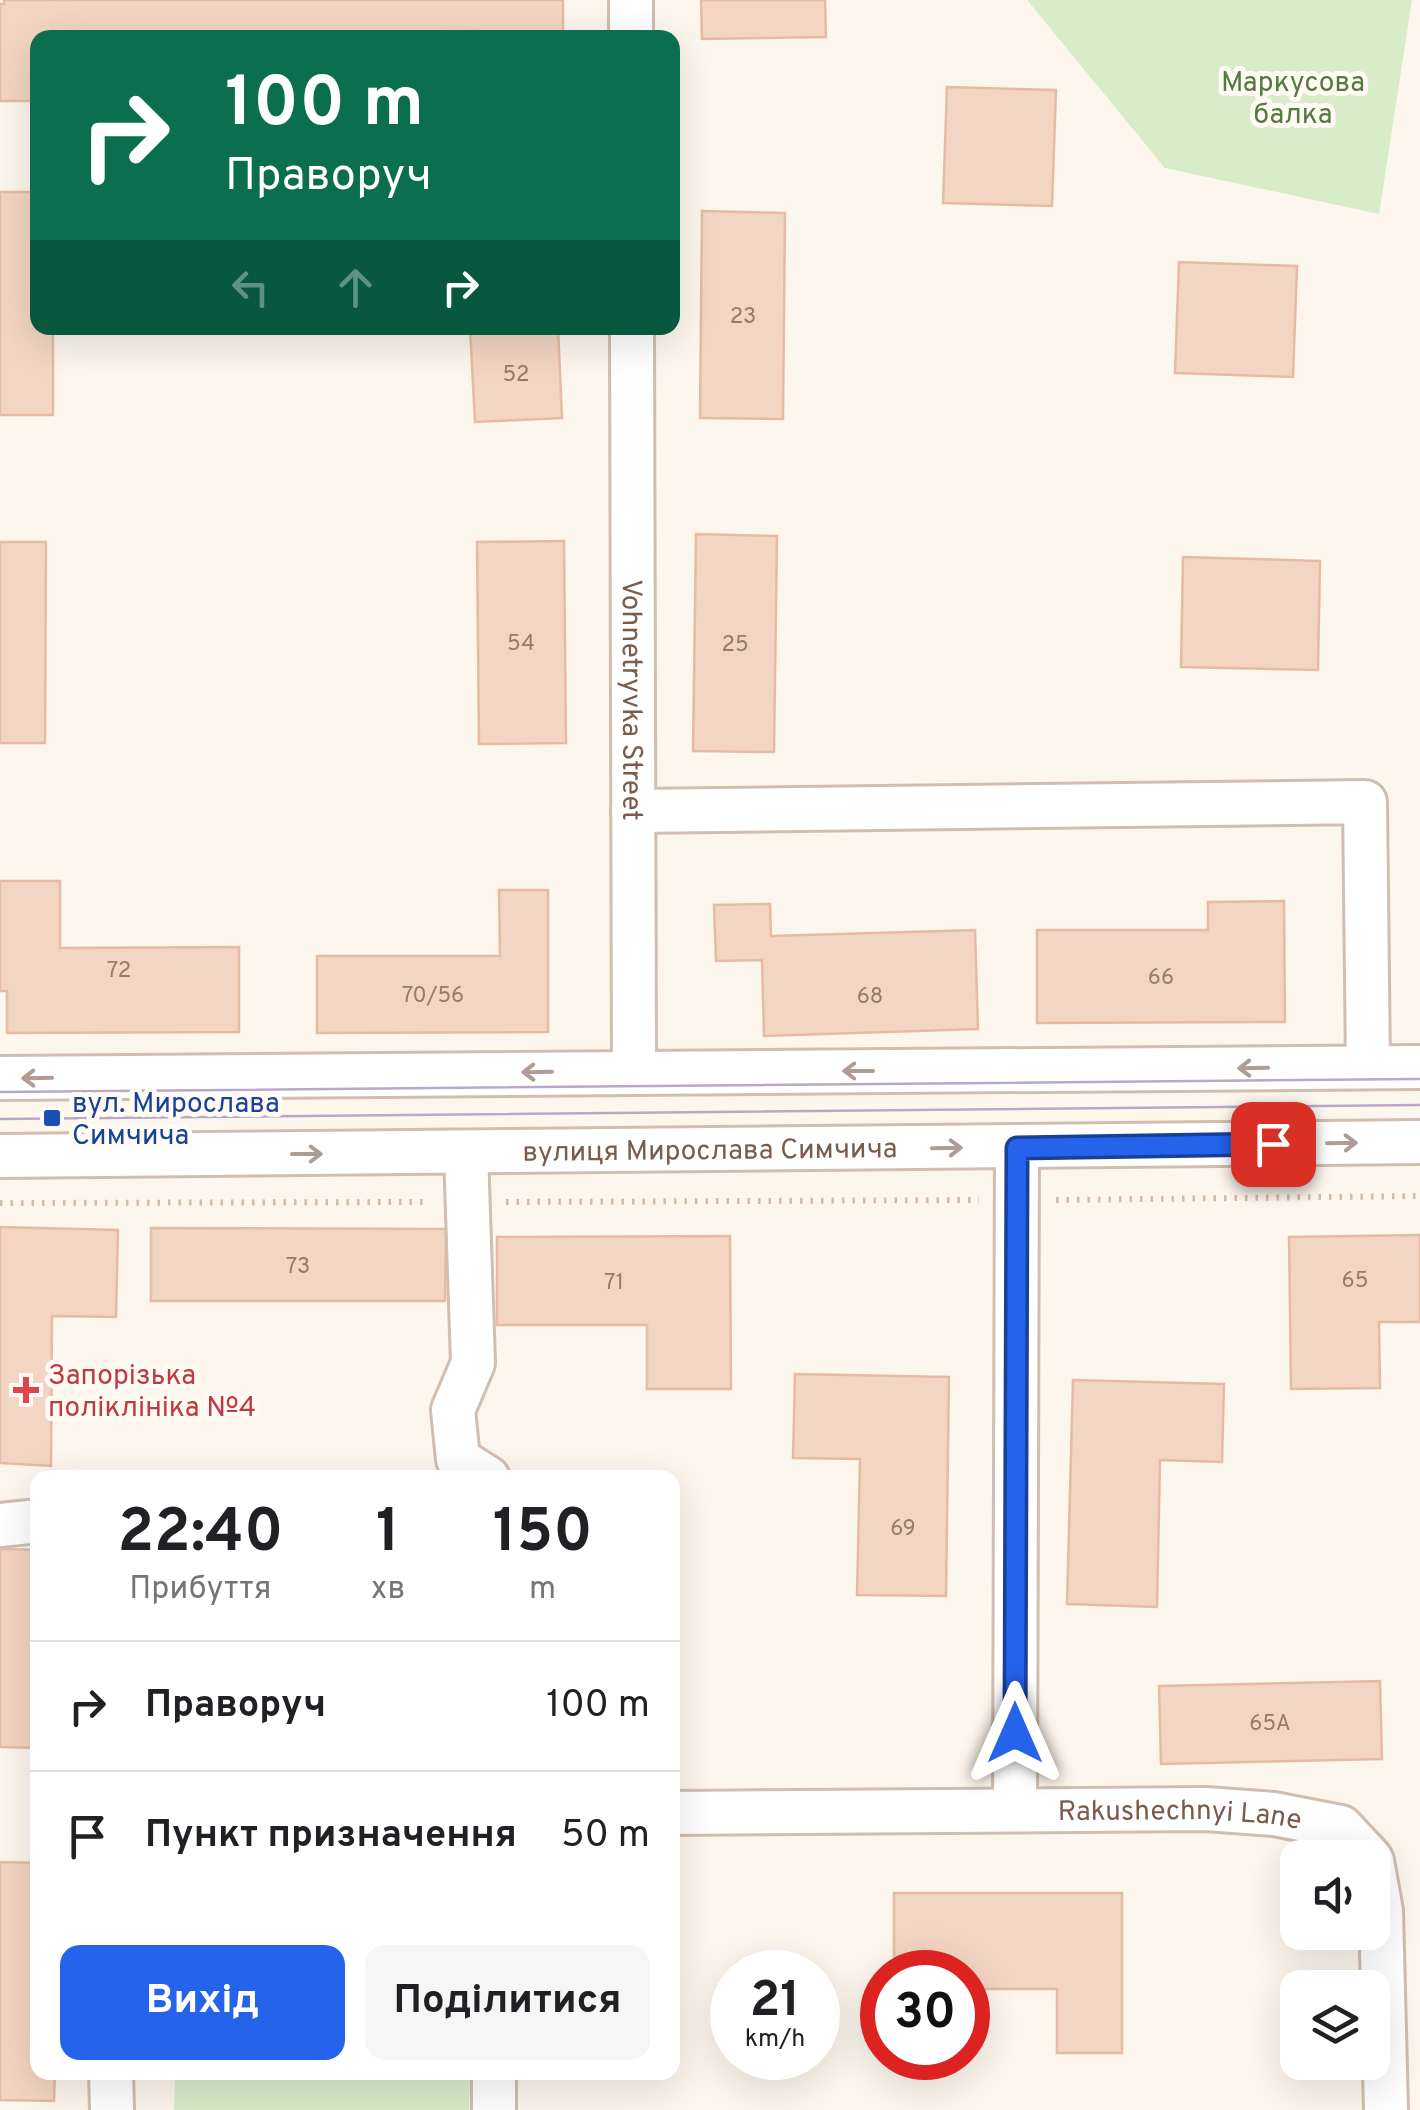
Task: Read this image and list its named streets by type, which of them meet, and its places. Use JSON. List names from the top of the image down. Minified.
{"streets":{"street":["Vohnetryvka Street","вулиця Мирослава Симчича","Rakushechnyi Lane"]},"parks":["Маркусова балка"],"places":{"transit":["вул. Мирослава Симчича"],"health":["Запорізька поліклініка №4"]},"house_numbers":["23","52","54","25","72","66","70/56","68","73","65","71","69","65А"],"page":{"turn":["100 m","Праворуч"],"eta":["22:40","Прибуття","1","хв","150","m"],"list":[{"name":"Праворуч","value":"100 m"},{"name":"Пункт призначення","value":"50 m"}],"buttons":["Вихід","Поділитися"],"speed":"21 km/h","limit":"30"}}
